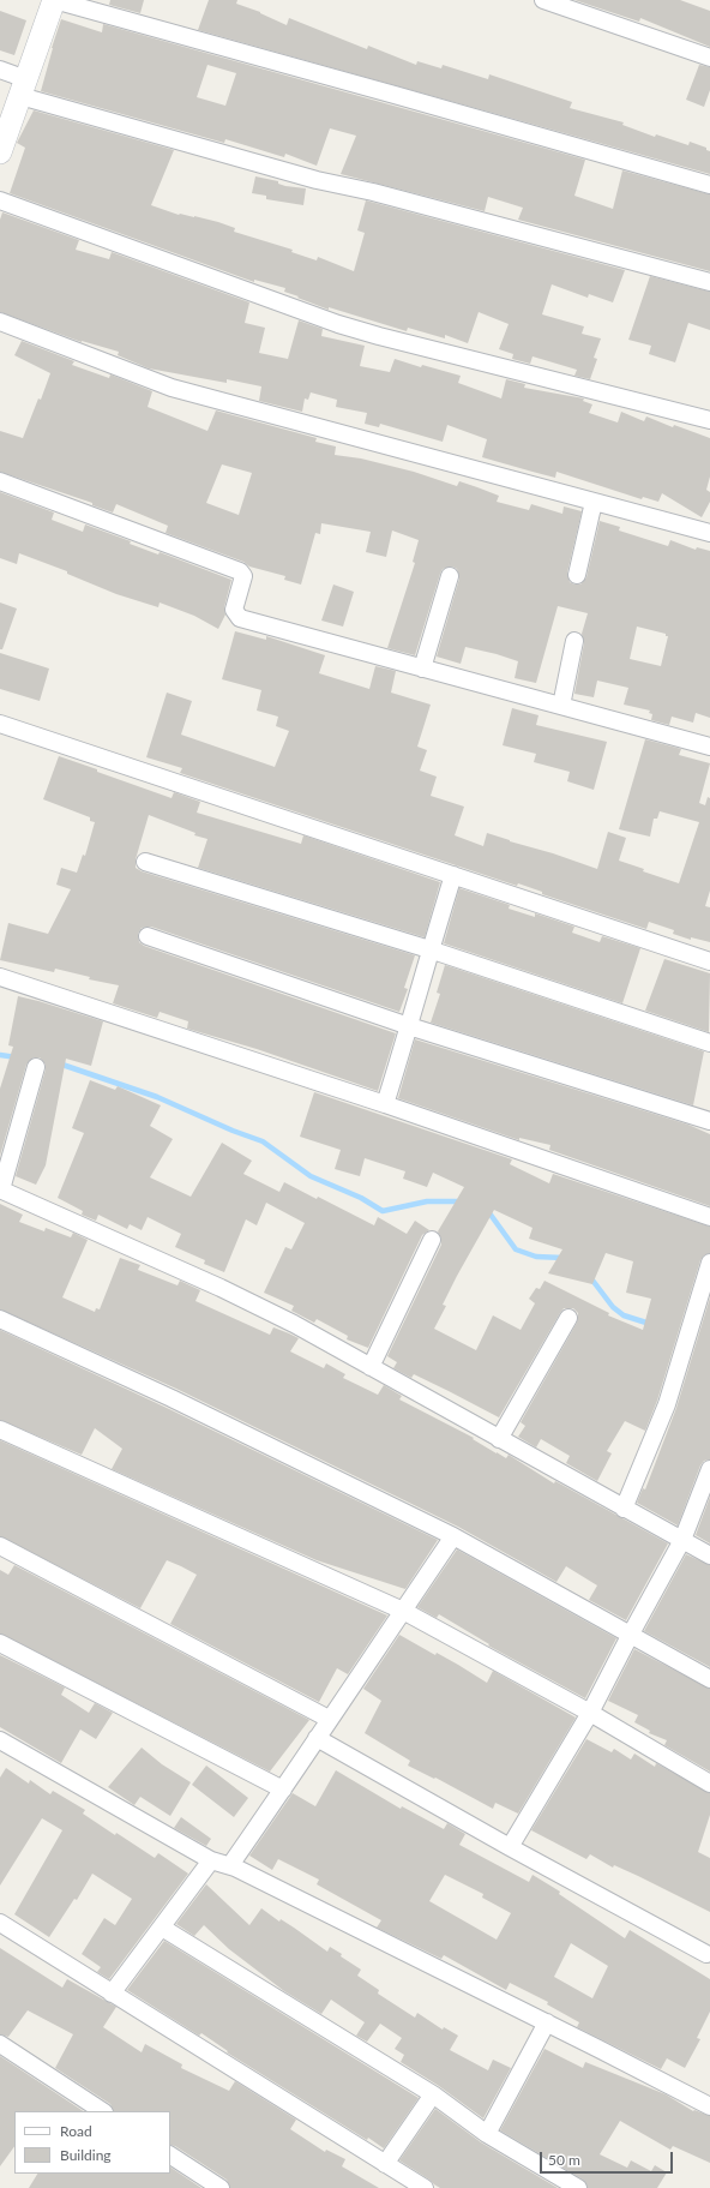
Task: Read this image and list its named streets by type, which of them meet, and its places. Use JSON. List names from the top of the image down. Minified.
{"legend":["Road","Building"],"scale_bar":"50 m"}
